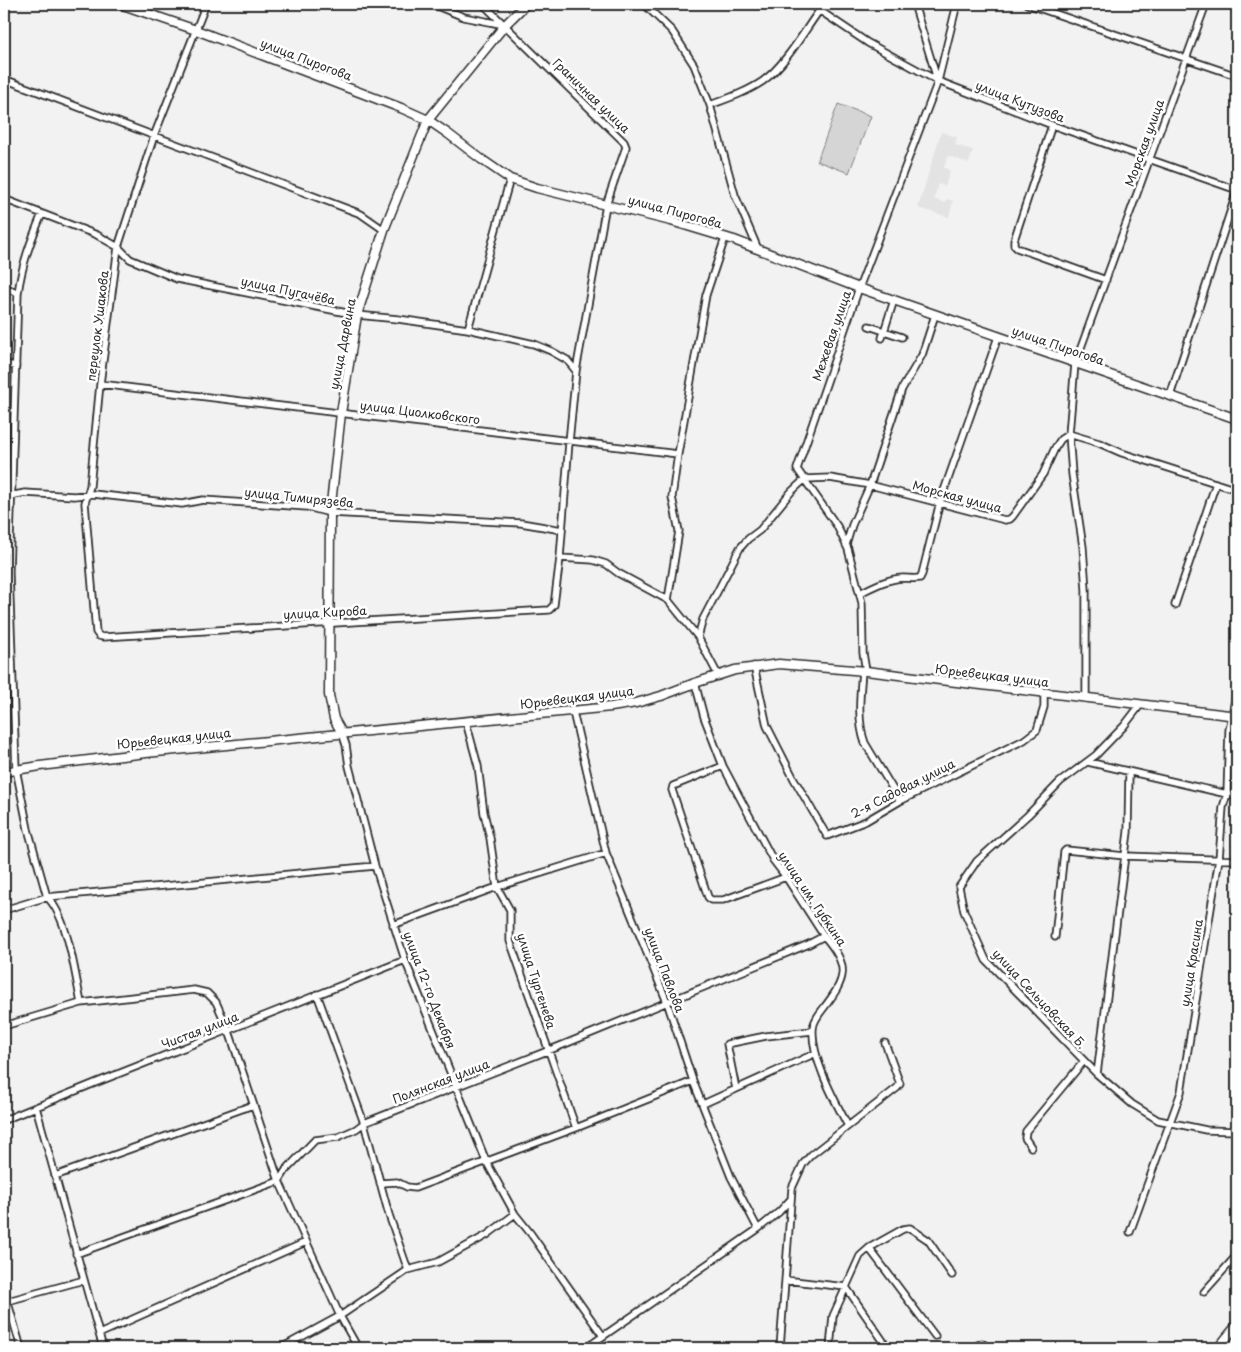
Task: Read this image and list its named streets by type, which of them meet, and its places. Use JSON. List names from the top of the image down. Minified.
{"streets":{"street":["улица Пирогова","Граничная улица","улица Кутузова","Морская улица","улица Пугачёва","переулок Ушакова","Межевая улица","улица Дарвина","улица Циолковского","улица Тимирязева","улица Кирова","Юрьевецкая улица","2-я Садовая улица","улица им. Губкина","улица Красина","улица Павлова","улица Тургенева","улица 12-го Декабря","улица Сельцовская Б.","Чистая улица","Полянская улица"]},"crossings":[["улица Пирогова","Граничная улица"],["улица Пирогова","Морская улица"],["улица Пирогова","переулок Ушакова"],["улица Пирогова","Межевая улица"],["улица Пирогова","улица Дарвина"],["Граничная улица","улица Пугачёва"],["Граничная улица","улица Дарвина"],["улица Кутузова","Морская улица"],["улица Кутузова","Межевая улица"],["Морская улица","Межевая улица"],["улица Пугачёва","переулок Ушакова"],["улица Пугачёва","улица Дарвина"],["переулок Ушакова","улица Циолковского"],["переулок Ушакова","улица Тимирязева"],["переулок Ушакова","улица Кирова"],["Межевая улица","Юрьевецкая улица"],["Межевая улица","2-я Садовая улица"],["улица Дарвина","улица Циолковского"],["улица Дарвина","улица Тимирязева"],["улица Дарвина","улица Кирова"],["улица Дарвина","Юрьевецкая улица"],["улица Дарвина","улица 12-го Декабря"],["Юрьевецкая улица","2-я Садовая улица"],["Юрьевецкая улица","улица им. Губкина"],["Юрьевецкая улица","улица Красина"],["Юрьевецкая улица","улица Павлова"],["Юрьевецкая улица","улица Тургенева"],["Юрьевецкая улица","улица 12-го Декабря"],["Юрьевецкая улица","улица Сельцовская Б."],["улица им. Губкина","Полянская улица"],["улица Красина","улица Сельцовская Б."],["улица Павлова","Полянская улица"],["улица Тургенева","Полянская улица"],["улица 12-го Декабря","Чистая улица"],["улица 12-го Декабря","Полянская улица"]]}
